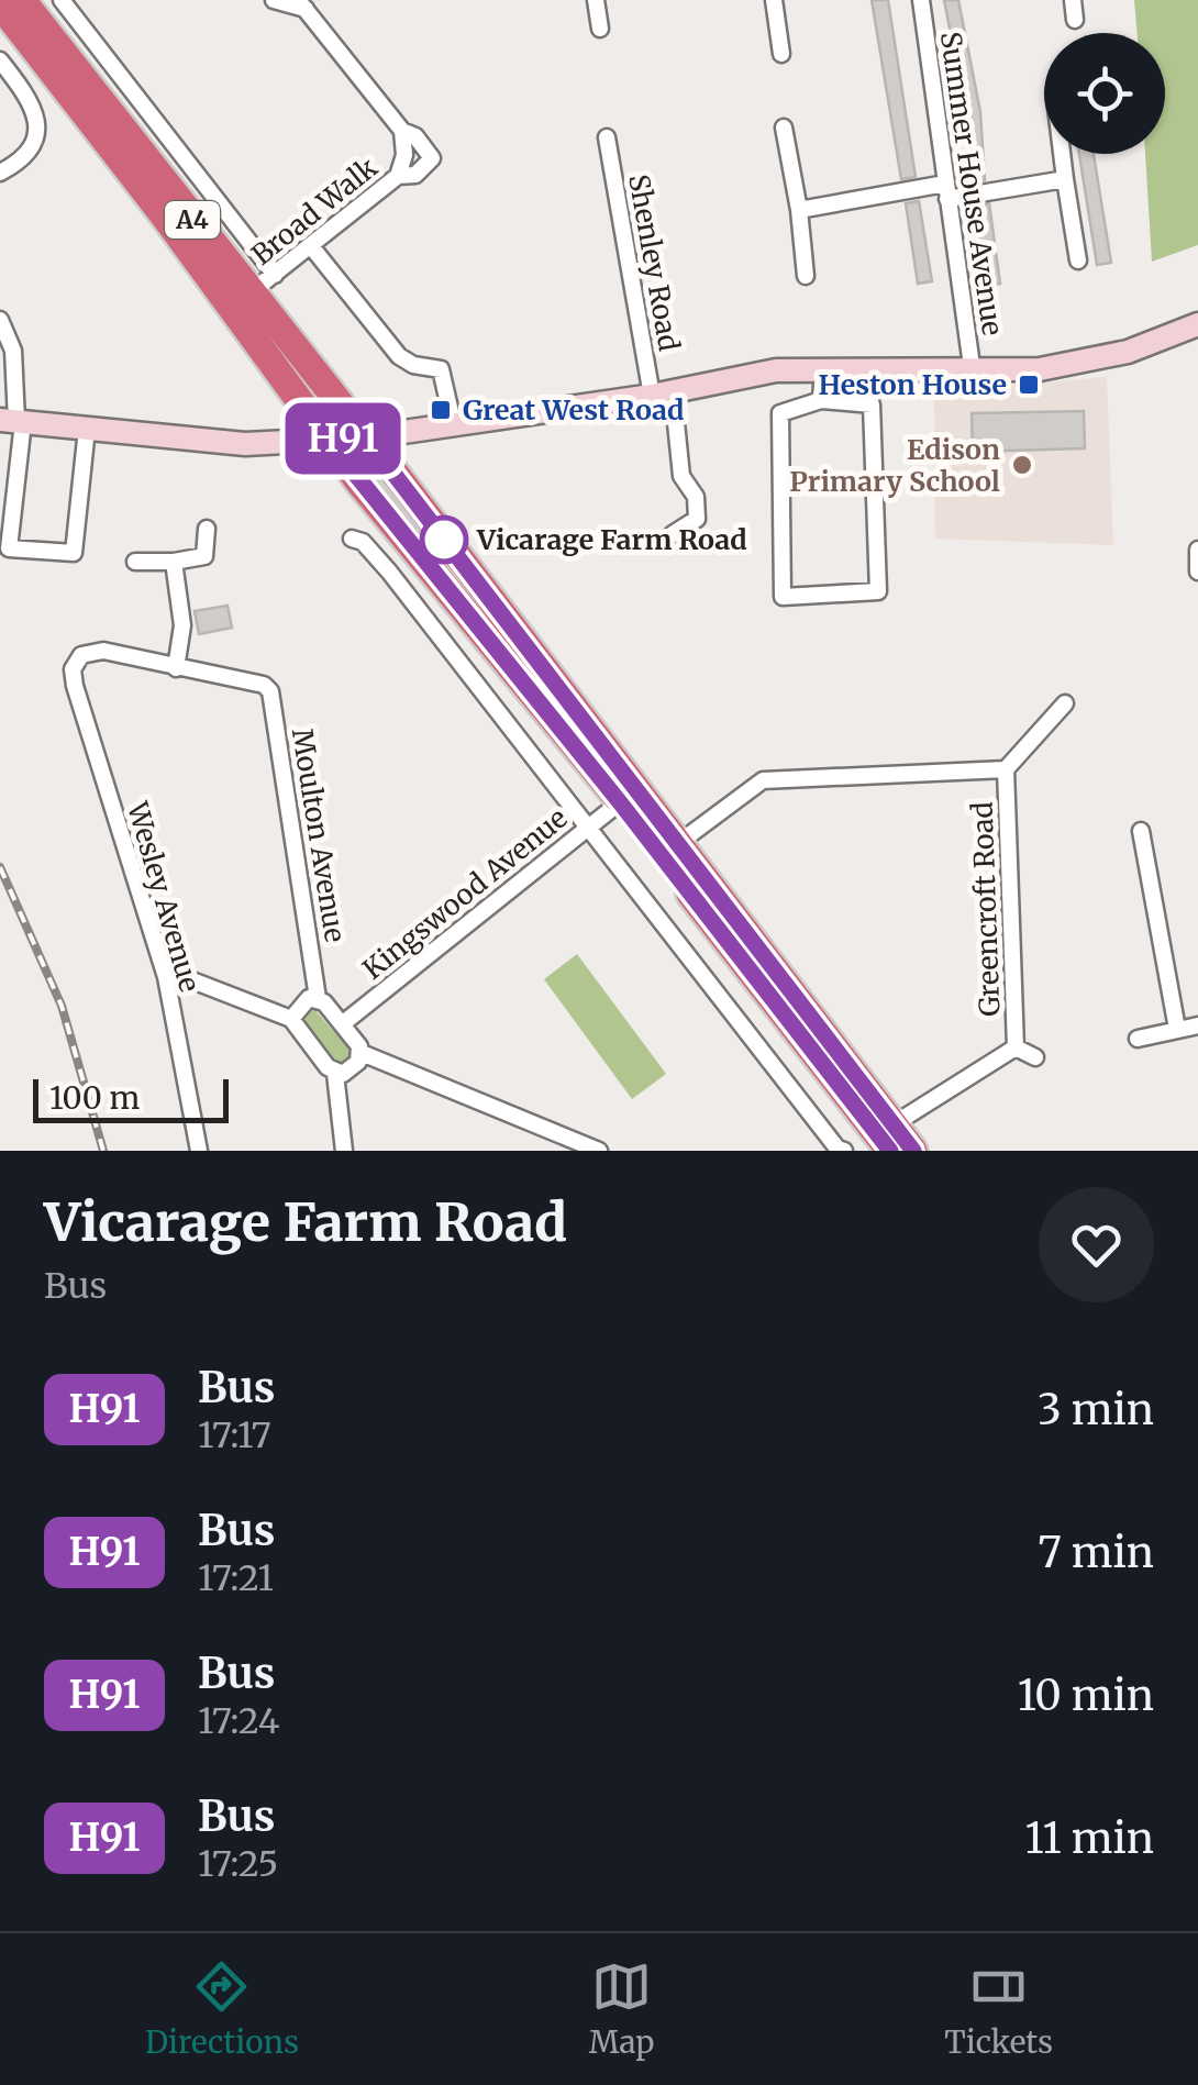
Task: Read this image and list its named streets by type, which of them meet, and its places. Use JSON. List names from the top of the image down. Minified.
{"streets":{"highway":["A4"],"street":["Summer House Avenue","Broad Walk","Shenley Road","Moulton Avenue","Kingswood Avenue","Wesley Avenue","Greencroft Road"]},"crossings":[["Broad Walk","A4"],["A4","Kingswood Avenue"],["A4","Greencroft Road"],["Moulton Avenue","Wesley Avenue"]],"places":{"transit":["Heston House","Great West Road"],"other":["Edison Primary School","Vicarage Farm Road"]},"lines":["bus line H91"],"scale_bar":"100 m","page":{"on_map":"H91","scale":"100 m","heading":["Vicarage Farm Road","Bus"],"list":[{"mark":"H91","name":"Bus","note":"17:17","value":"3 min"},{"mark":"H91","name":"Bus","note":"17:21","value":"7 min"},{"mark":"H91","name":"Bus","note":"17:24","value":"10 min"},{"mark":"H91","name":"Bus","note":"17:25","value":"11 min"}],"tabs":["Directions","Map","Tickets"]}}
